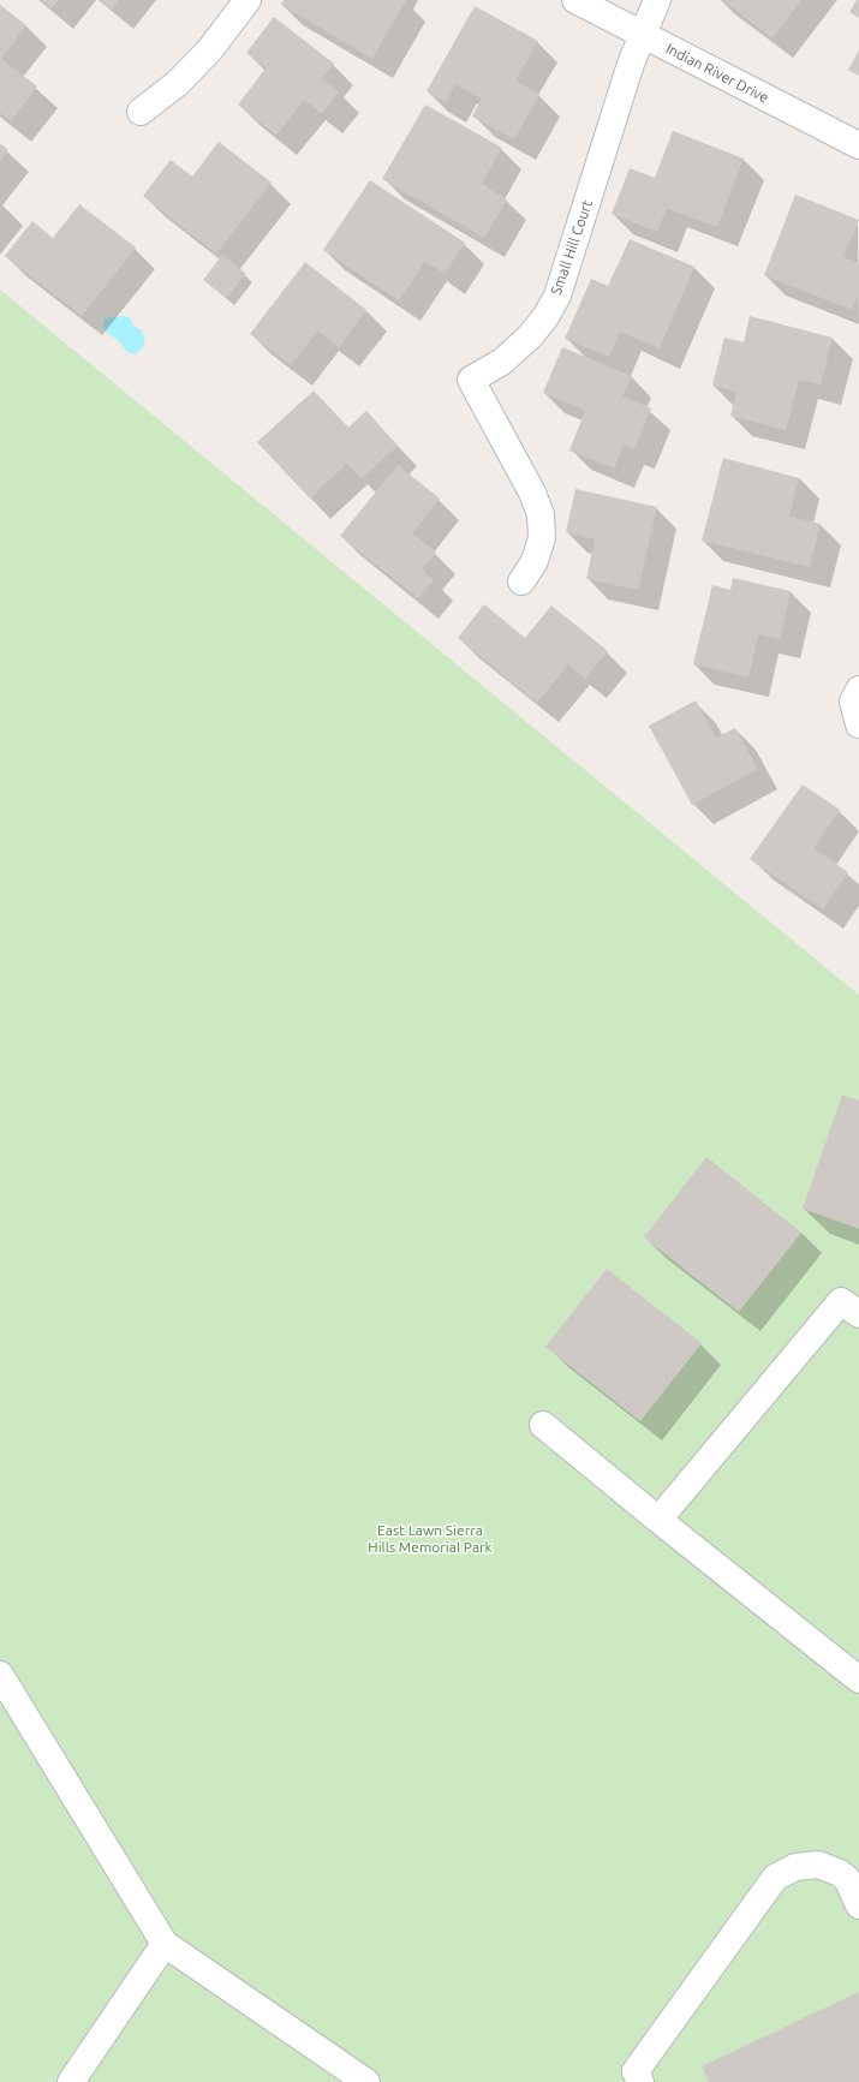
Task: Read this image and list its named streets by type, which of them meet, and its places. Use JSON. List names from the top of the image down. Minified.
{"streets":{"street":["Indian River Drive","Small Hill Court"]},"crossings":[["Indian River Drive","Small Hill Court"]],"parks":["East Lawn Sierra Hills Memorial Park"]}
